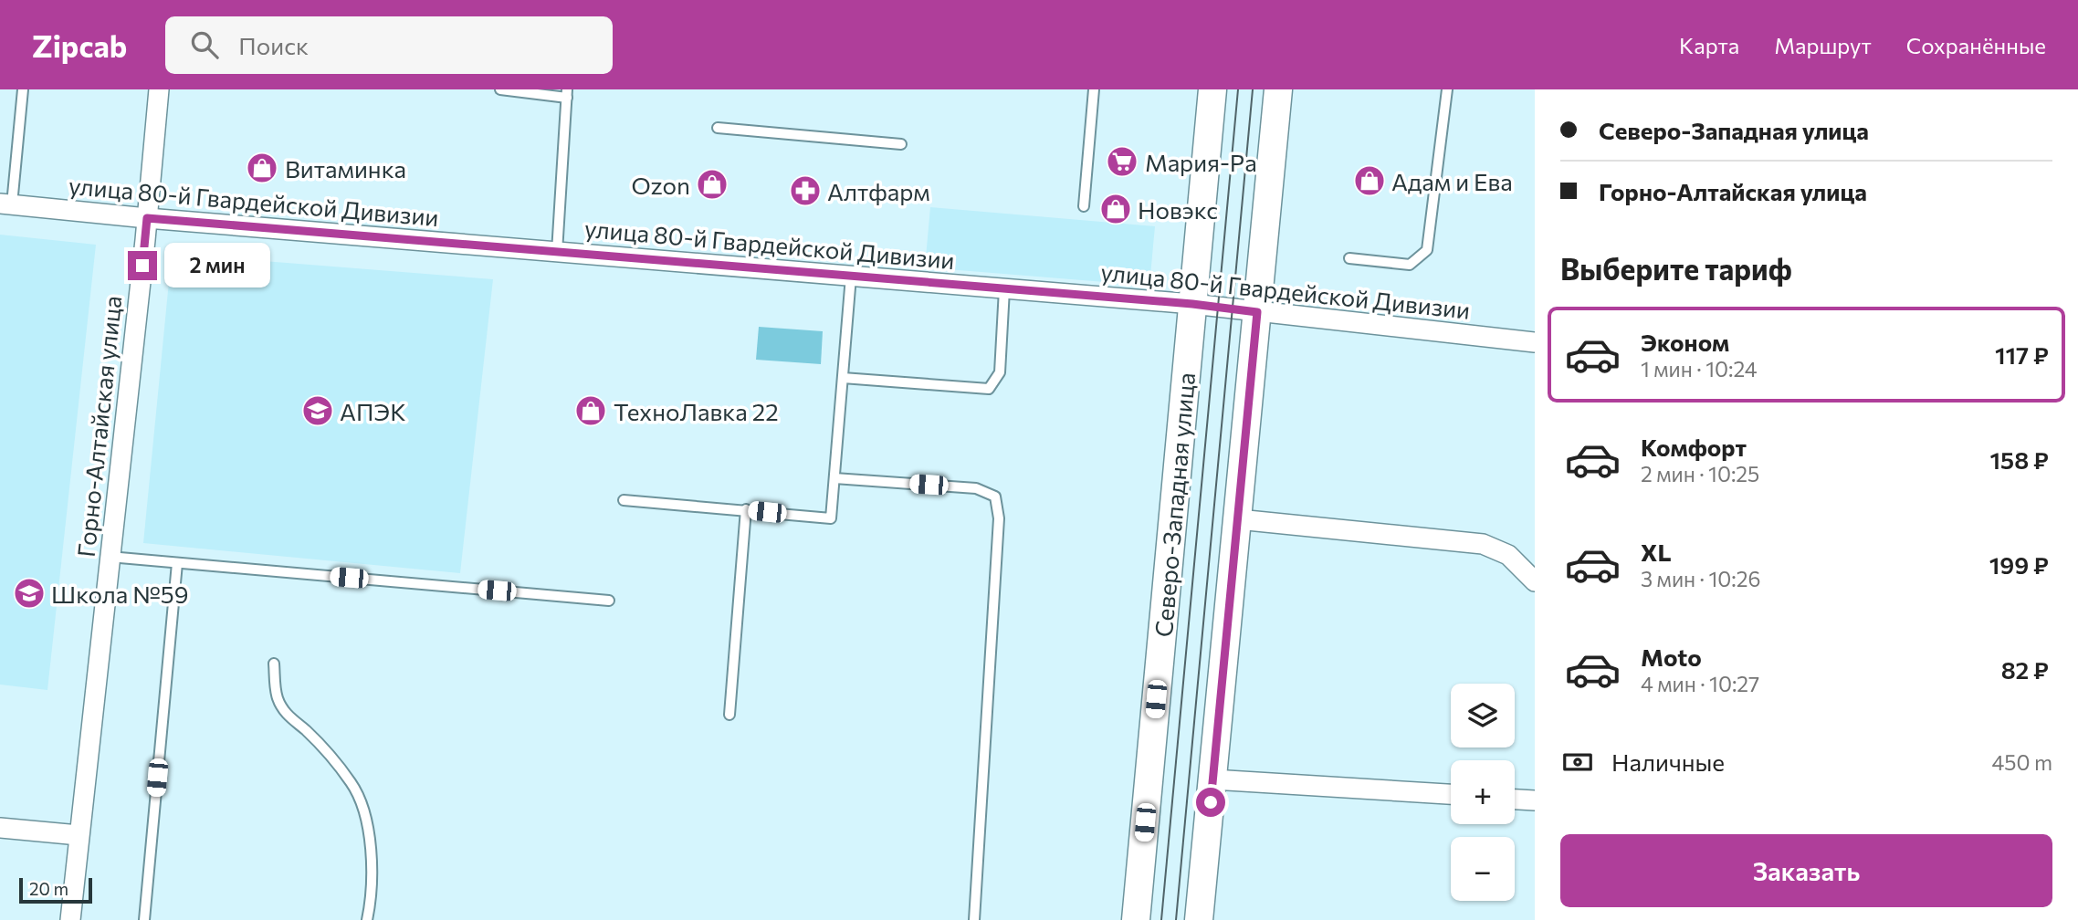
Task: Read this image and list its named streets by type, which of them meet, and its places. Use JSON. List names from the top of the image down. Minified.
{"streets":{"main road":["Северо-Западная улица"],"street":["улица 80-й Гвардейской Дивизии","Горно-Алтайская улица"]},"crossings":[["улица 80-й Гвардейской Дивизии","Горно-Алтайская улица"],["улица 80-й Гвардейской Дивизии","Северо-Западная улица"]],"places":{"supermarket":["Мария-Ра"],"shop":["Витаминка","Адам и Ева","Ozon","Новэкс","ТехноЛавка 22"],"pharmacy":["Алтфарм"],"school or university":["АПЭК","Школа №59"]},"scale_bar":"20 m","page":{"header":"Zipcab","search":"Поиск","nav":["Карта","Маршрут","Сохранённые"],"banner":["Северо-Западная улица","Горно-Алтайская улица"],"heading":"Выберите тариф","bubble":"2 мин","list":[{"name":"Эконом","note":"1 мин · 10:24","value":"117 ₽"},{"name":"Комфорт","note":"2 мин · 10:25","value":"158 ₽"},{"name":"XL","note":"3 мин · 10:26","value":"199 ₽"},{"name":"Moto","note":"4 мин · 10:27","value":"82 ₽"}],"map_buttons":["+","−"],"pay":["Наличные","450 m"],"buttons":"Заказать","scale":"20 m"}}
